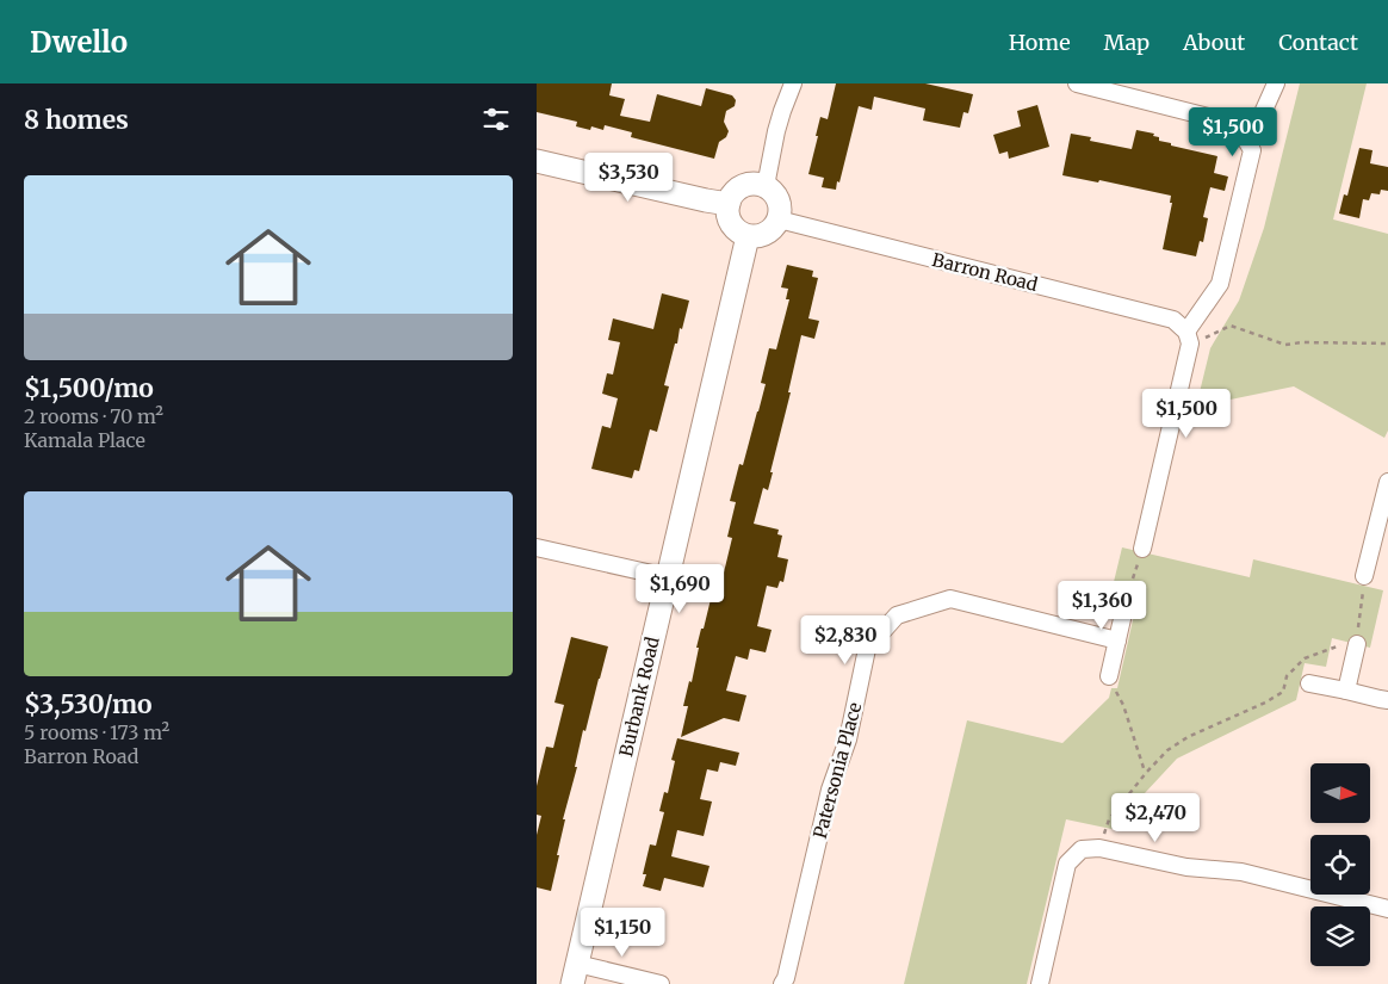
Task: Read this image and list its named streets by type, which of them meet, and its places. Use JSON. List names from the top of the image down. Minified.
{"streets":{"street":["Barron Road","Burbank Road","Patersonia Place"]},"crossings":[["Barron Road","Burbank Road"]],"north":"right","page":{"header":"Dwello","nav":["Home","Map","About","Contact"],"heading":"8 homes","price":["$1,500","$3,530","$1,500","$1,690","$1,360","$2,830","$2,470","$1,150"],"list":[{"name":"$1,500/mo","note":"2 rooms · 70 m² · Kamala Place"},{"name":"$3,530/mo","note":"5 rooms · 173 m² · Barron Road"}]}}
